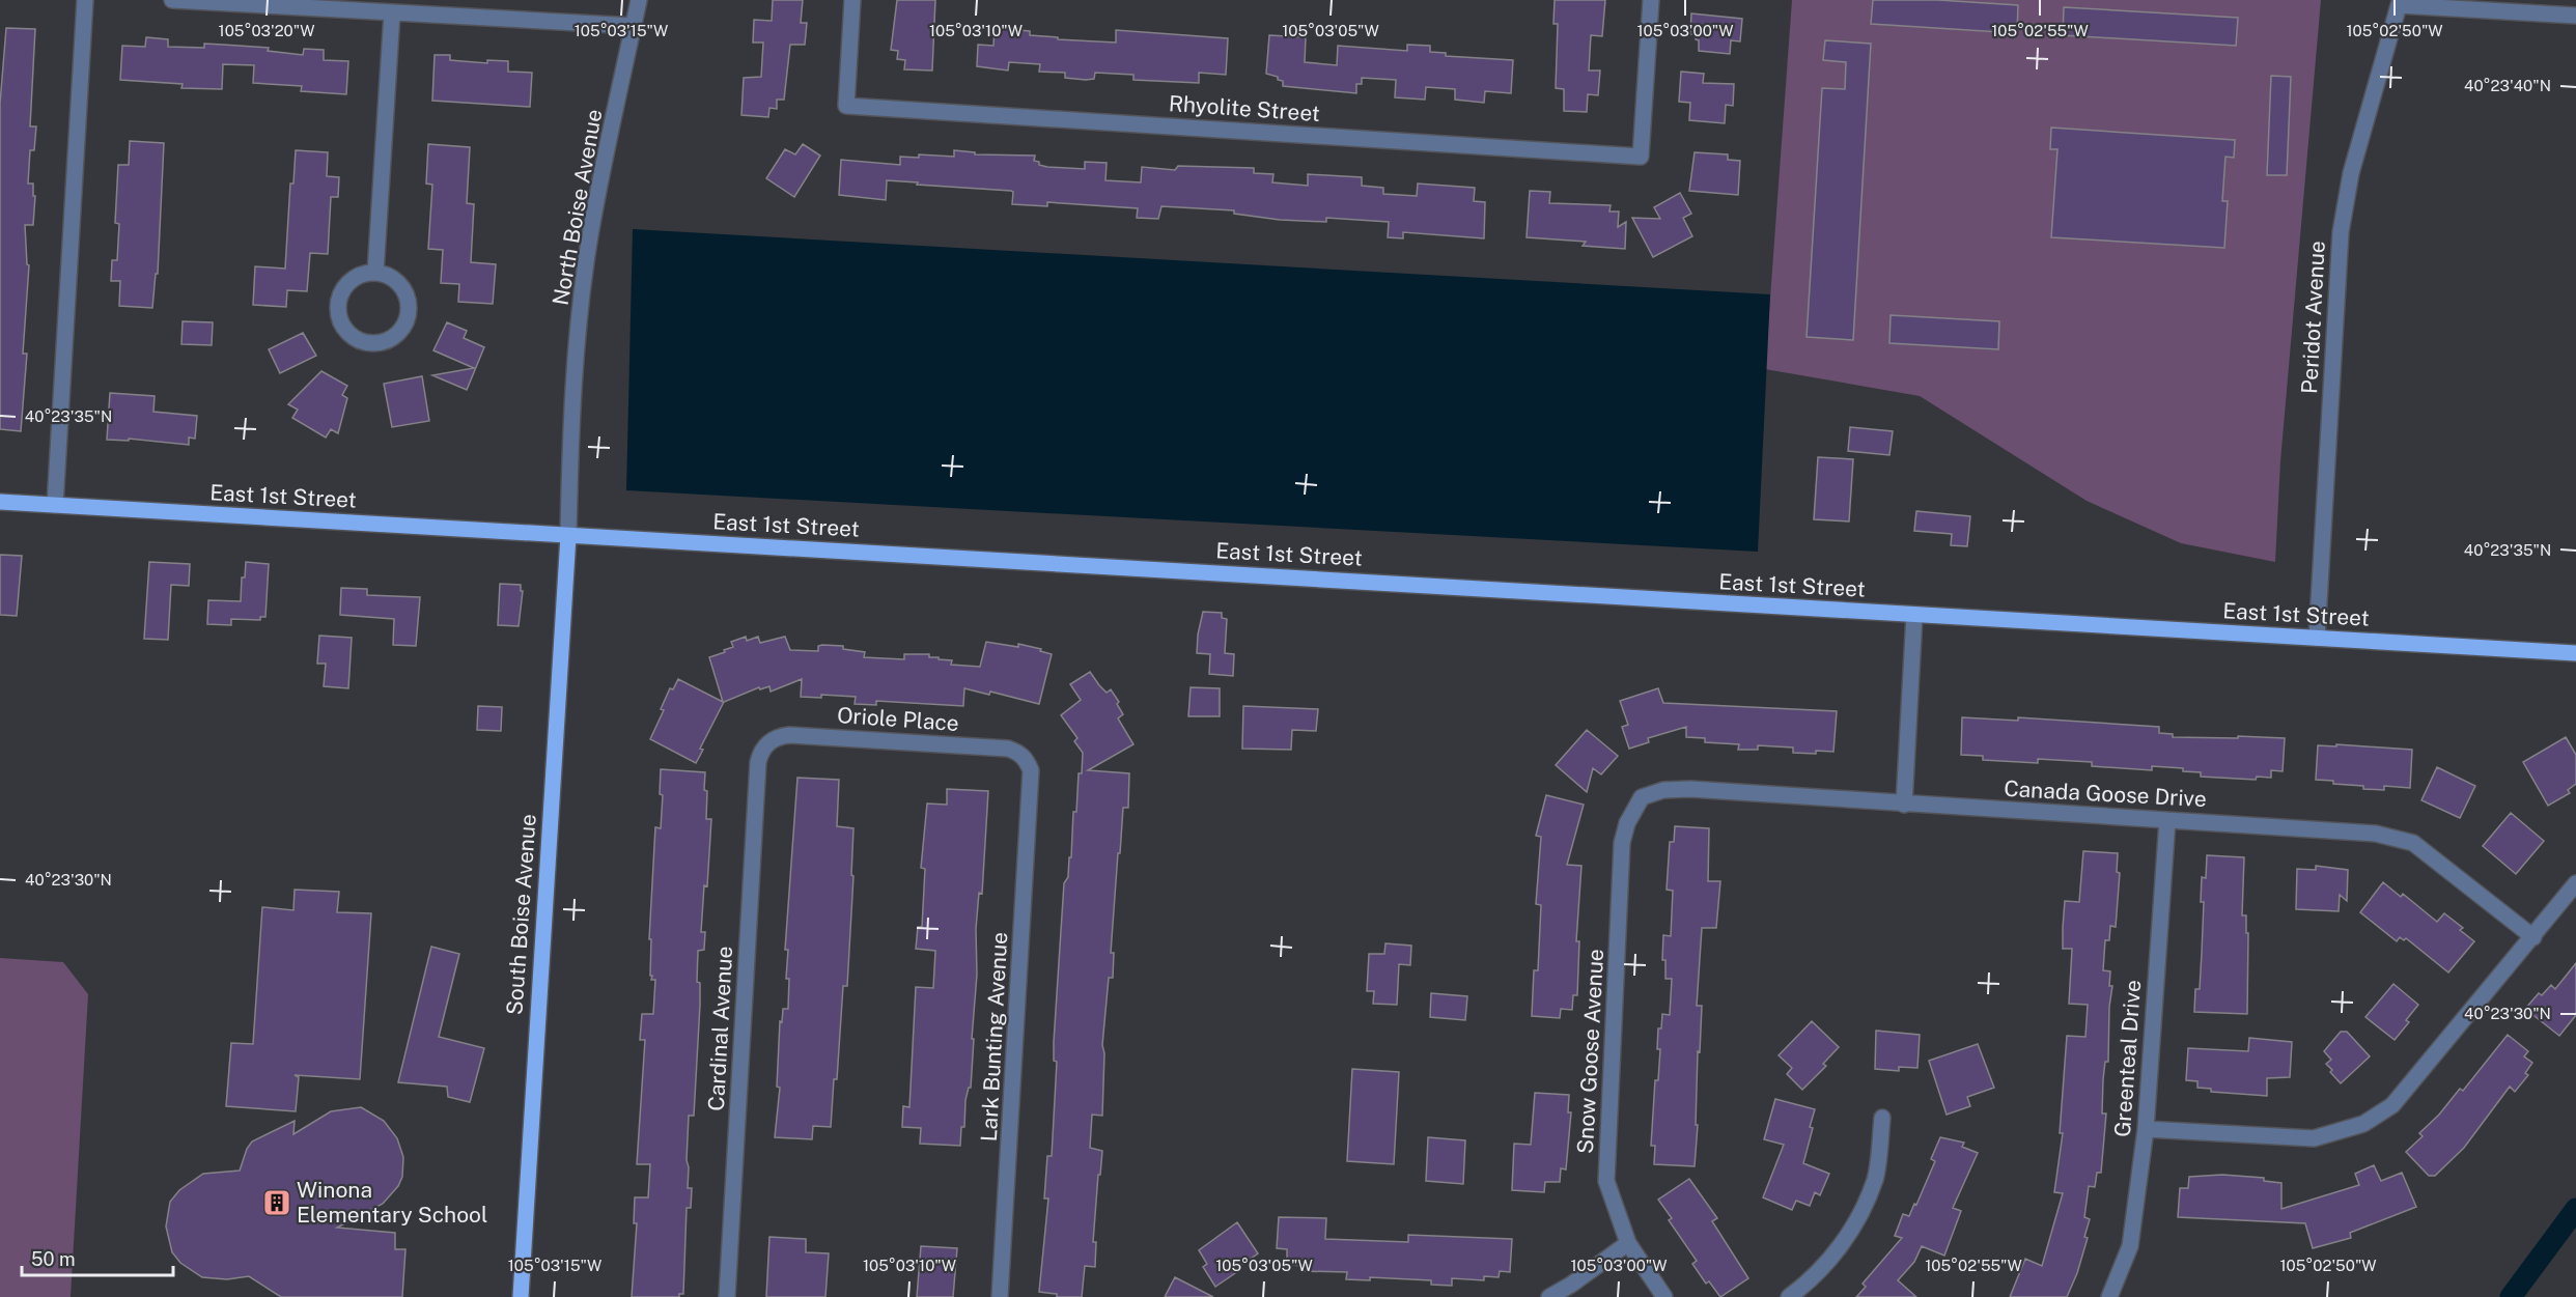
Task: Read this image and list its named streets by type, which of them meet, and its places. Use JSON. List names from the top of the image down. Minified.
{"streets":{"main road":["East 1st Street","South Boise Avenue"],"street":["Rhyolite Street","North Boise Avenue","Peridot Avenue","Oriole Place","Canada Goose Drive","Cardinal Avenue","Lark Bunting Avenue","Snow Goose Avenue","Greenteal Drive"]},"crossings":[["North Boise Avenue","East 1st Street"],["North Boise Avenue","South Boise Avenue"],["Peridot Avenue","East 1st Street"],["East 1st Street","South Boise Avenue"],["Oriole Place","Cardinal Avenue"],["Oriole Place","Lark Bunting Avenue"],["Canada Goose Drive","Snow Goose Avenue"],["Canada Goose Drive","Greenteal Drive"]],"places":{"building":["Winona Elementary School"]},"scale_bar":"50 m","coordinates":["105°03'20\"W","105°03'15\"W","105°03'10\"W","105°03'05\"W","105°03'00\"W","105°02'55\"W","105°02'50\"W","40°23'40\"N","40°23'35\"N","40°23'30\"N"]}
